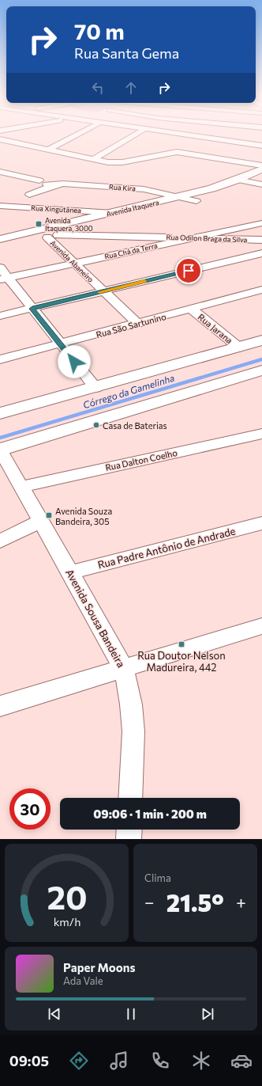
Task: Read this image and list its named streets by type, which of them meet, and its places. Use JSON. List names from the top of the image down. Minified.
{"streets":{"main road":["Avenida Itaquera"],"street":["Rua Kira","Rua Xingutânea","Rua Odilon Braga da Silva","Rua Chá da Terra","Avenida Abaneiro","Rua São Sartunino","Rua Jarana","Rua Dalton Coelho","Rua Padre Antônio de Andrade","Avenida Sousa Bandeira"]},"crossings":[["Rua Kira","Avenida Itaquera"],["Avenida Itaquera","Rua Xingutânea"],["Avenida Itaquera","Rua Odilon Braga da Silva"],["Avenida Itaquera","Avenida Abaneiro"],["Rua Odilon Braga da Silva","Rua Chá da Terra"],["Rua Odilon Braga da Silva","Avenida Abaneiro"],["Rua Chá da Terra","Avenida Abaneiro"],["Avenida Abaneiro","Rua São Sartunino"],["Rua São Sartunino","Rua Jarana"],["Rua Dalton Coelho","Avenida Sousa Bandeira"],["Rua Padre Antônio de Andrade","Avenida Sousa Bandeira"]],"water":["Córrego da Gamelinha"],"places":{"transit":["Avenida Itaquera, 3000","Avenida Souza Bandeira, 305","Rua Doutor Nelson Madureira, 442"],"other":["Casa de Baterias"]},"page":{"turn":["70 m","Rua Santa Gema"],"limit":"30","trip":"09:06 · 1 min · 200 m","tile":"Clima","heat":["−","21.5°","+"],"song":["Paper Moons","Ada Vale"],"tabs":"09:05","gauge":["20","km/h"]}}
